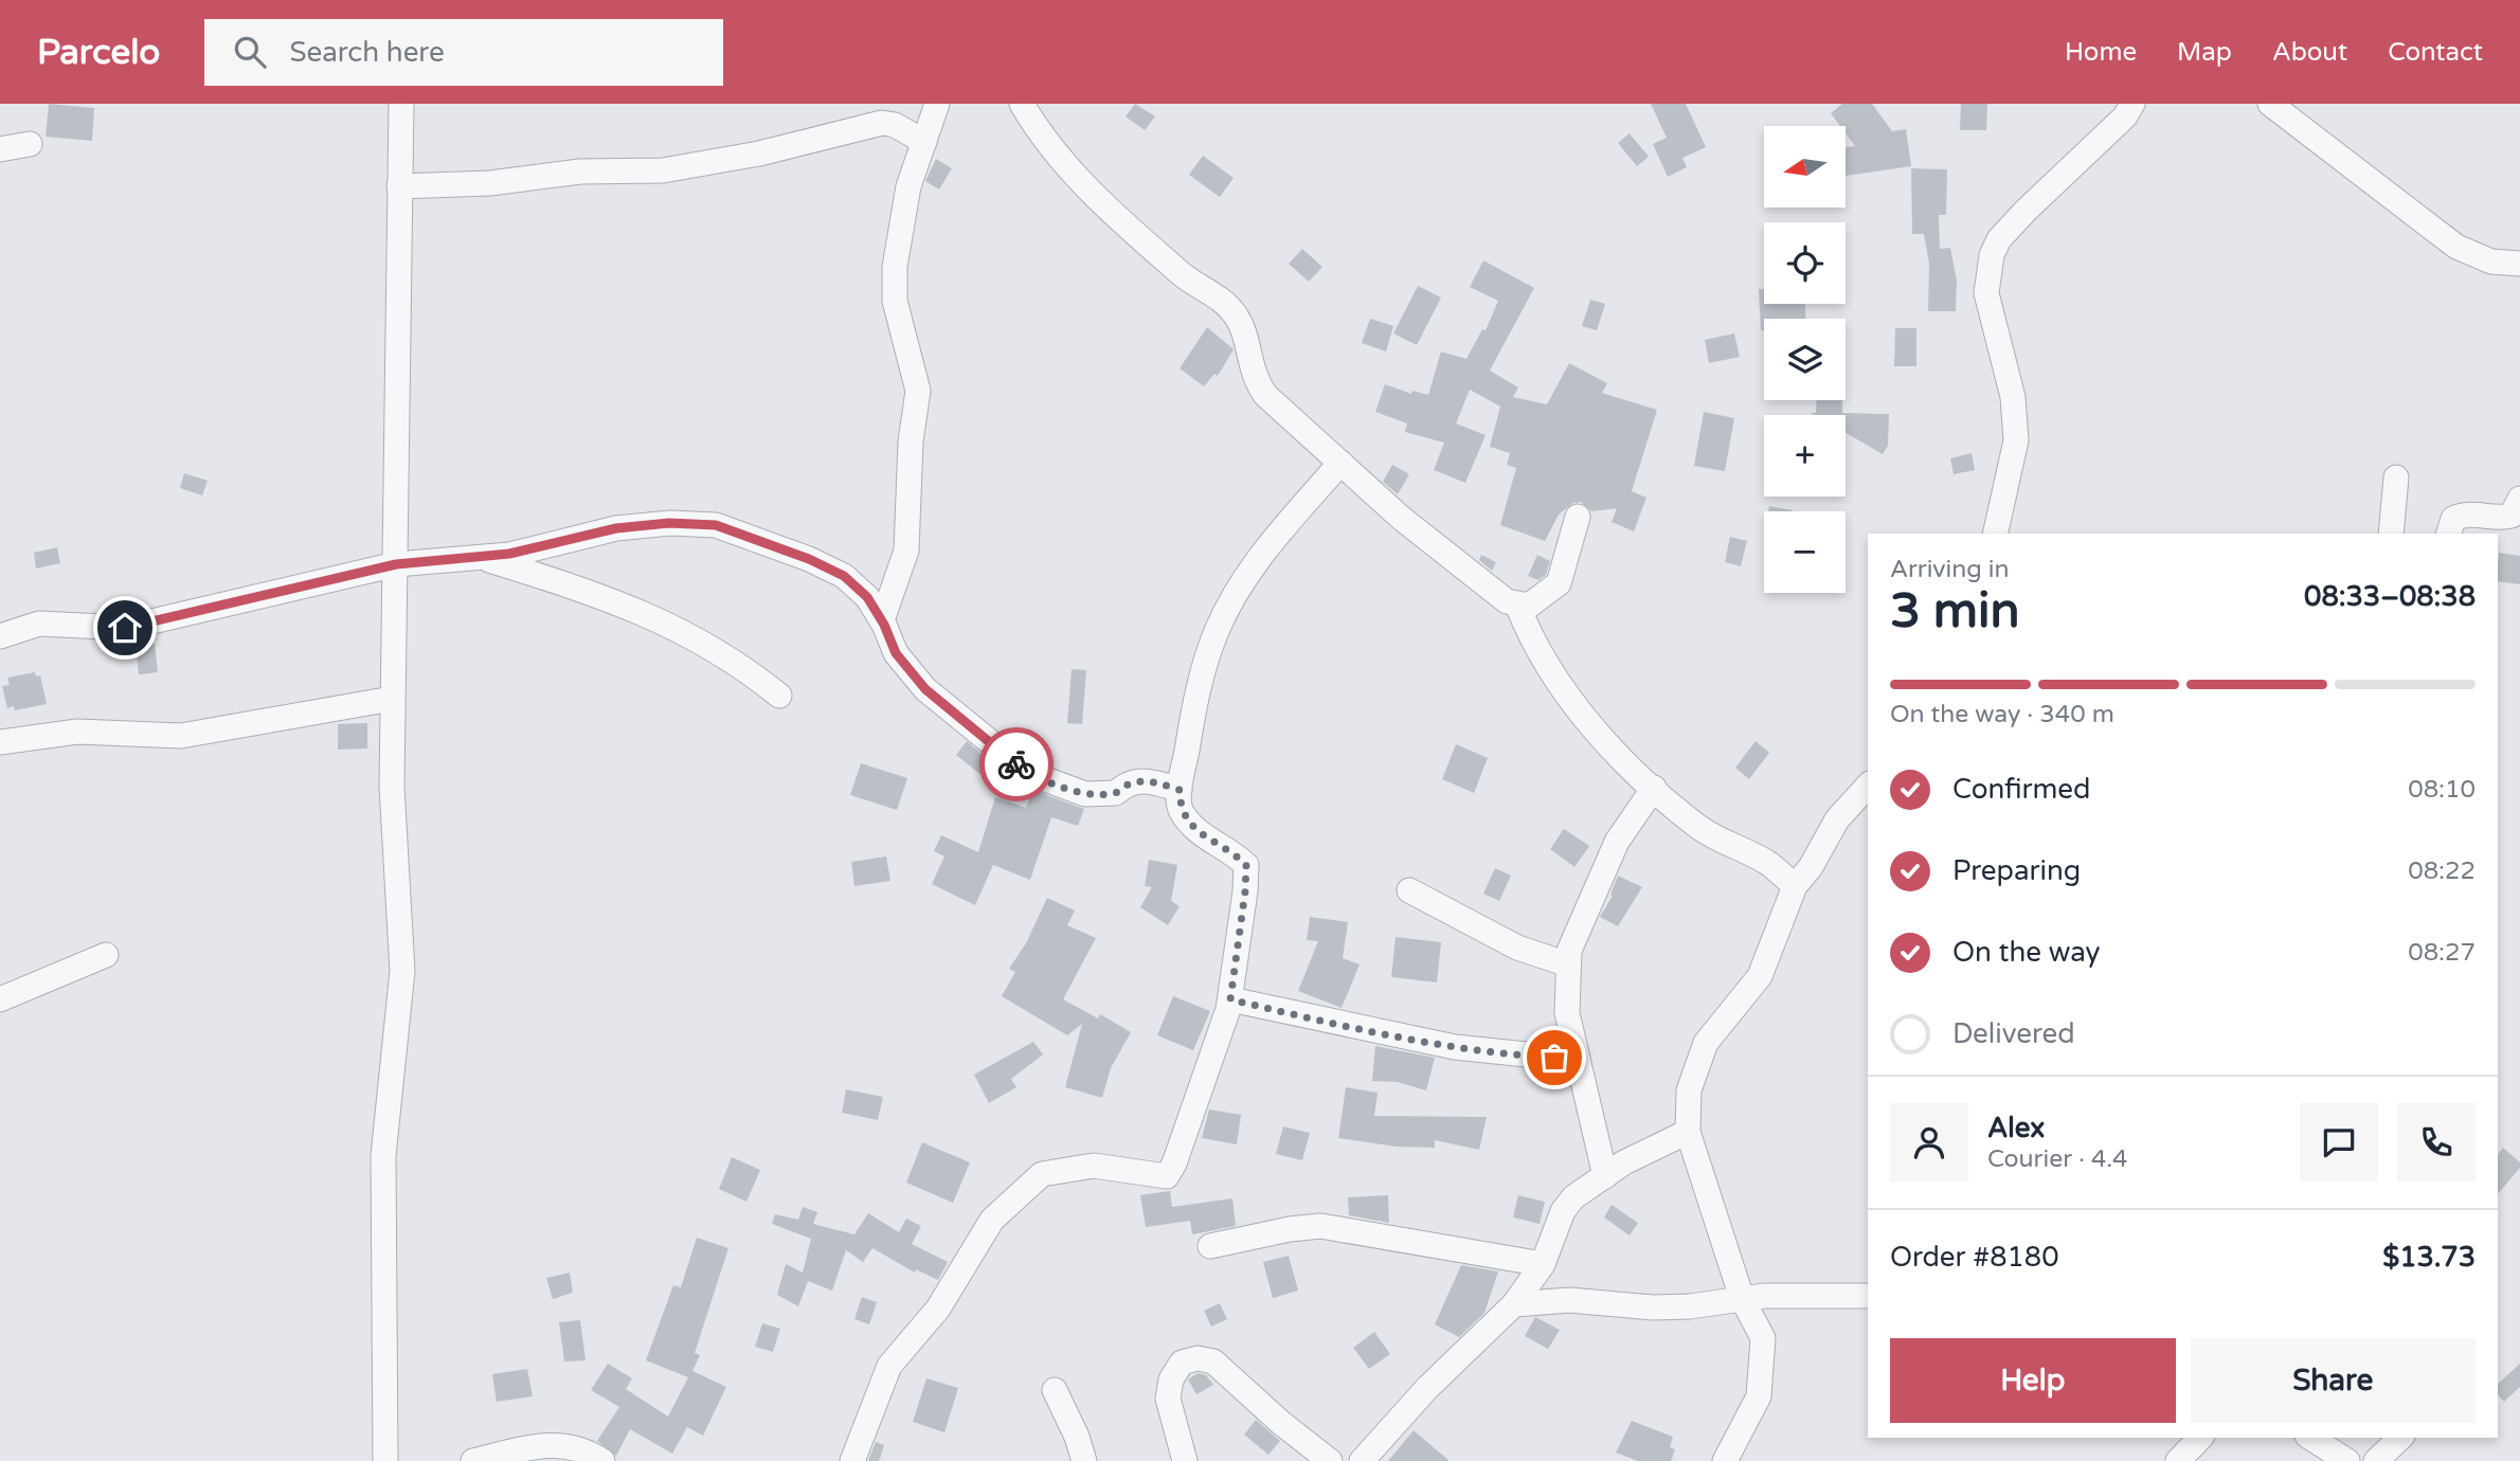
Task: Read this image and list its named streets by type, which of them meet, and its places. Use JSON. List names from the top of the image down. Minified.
{"north":"left","page":{"header":"Parcelo","search":"Search here","nav":["Home","Map","About","Contact"],"map_buttons":["+","−"],"heading":["3 min","Arriving in","08:33–08:38"],"panel":["Alex","Courier · 4.4","Order #8180","$13.73"],"bar":"On the way · 340 m","list":[["Confirmed","08:10"],["Preparing","08:22"],["On the way","08:27"],"Delivered"],"buttons":["Help","Share"]}}
